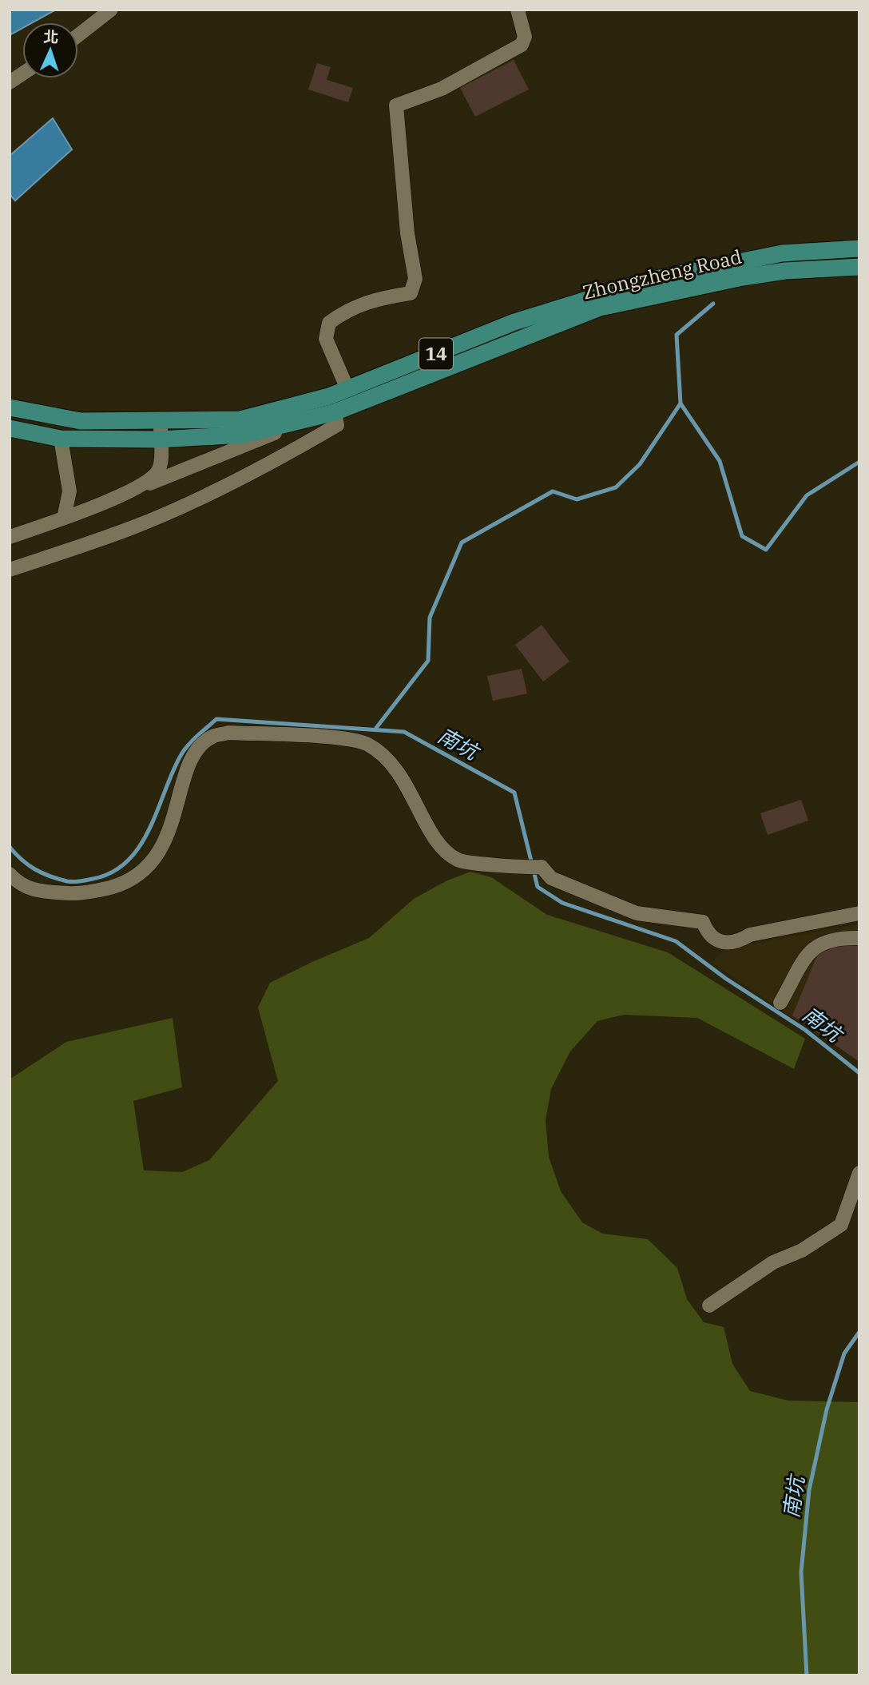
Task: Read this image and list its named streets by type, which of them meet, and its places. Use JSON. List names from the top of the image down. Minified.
{"streets":{"main road":["Zhongzheng Road","14"]},"water":["南坑"],"north":"top"}
